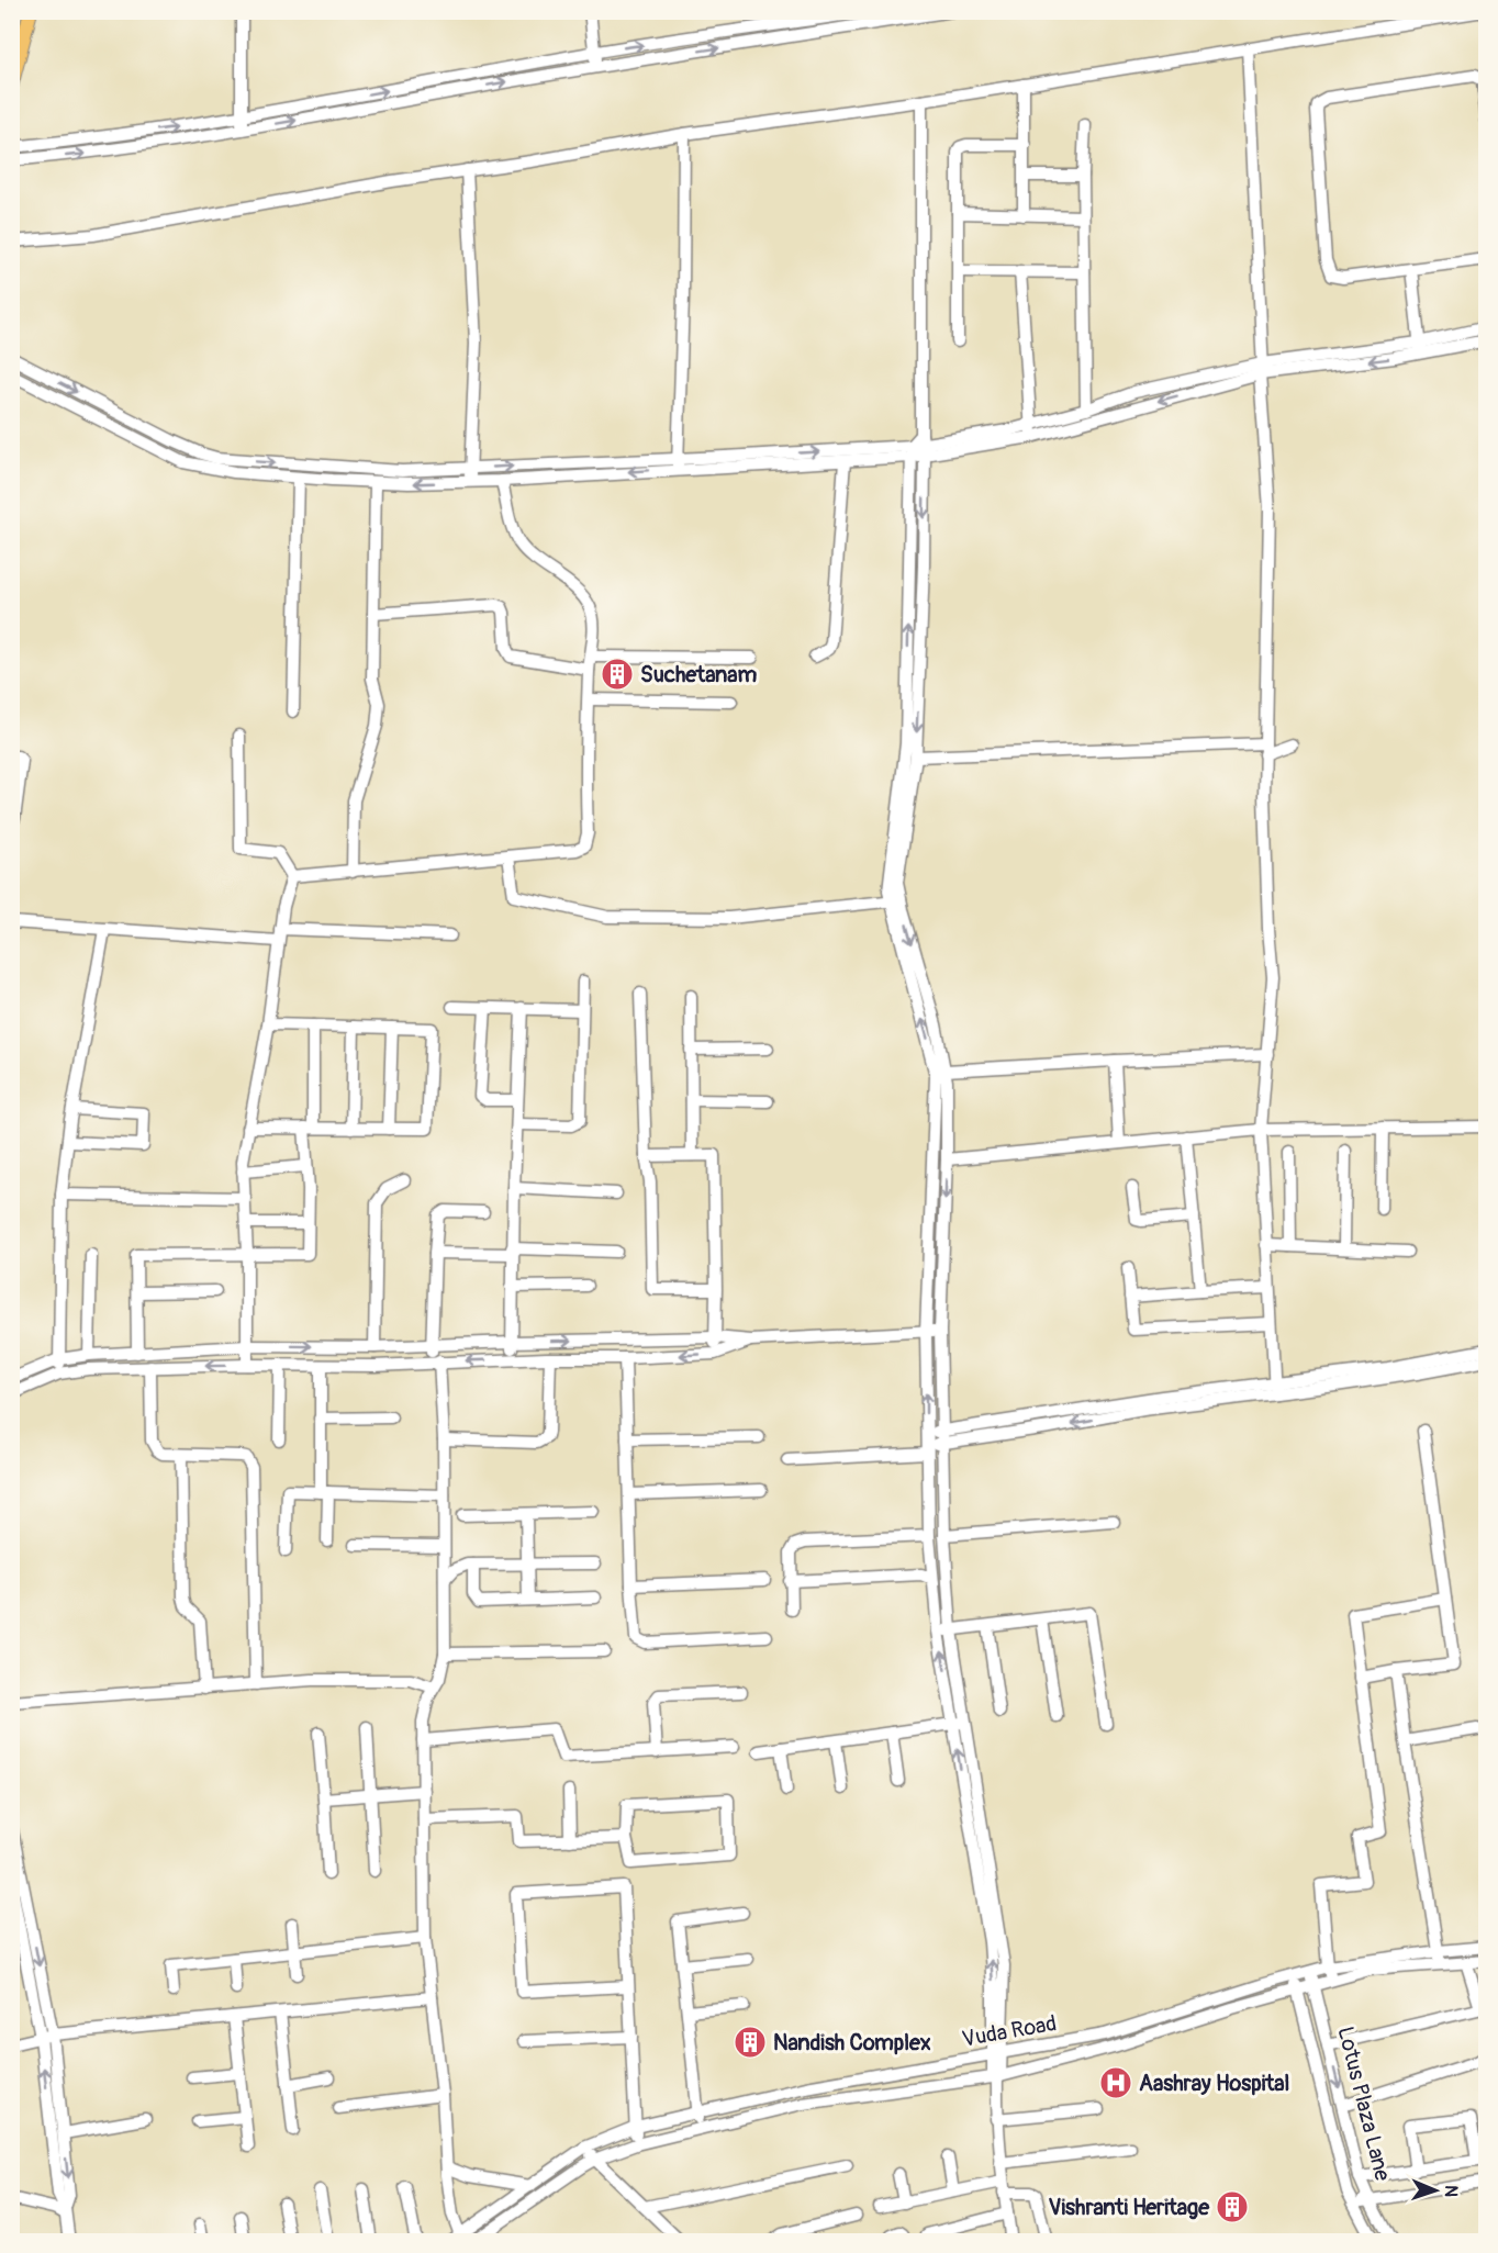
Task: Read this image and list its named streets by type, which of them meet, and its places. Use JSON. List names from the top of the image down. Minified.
{"streets":{"street":["Vuda Road","Lotus Plaza Lane"]},"crossings":[["Vuda Road","Lotus Plaza Lane"]],"places":{"building":["Suchetanam","Nandish Complex","Vishranti Heritage"],"hospital":["Aashray Hospital"]},"north":"right"}
